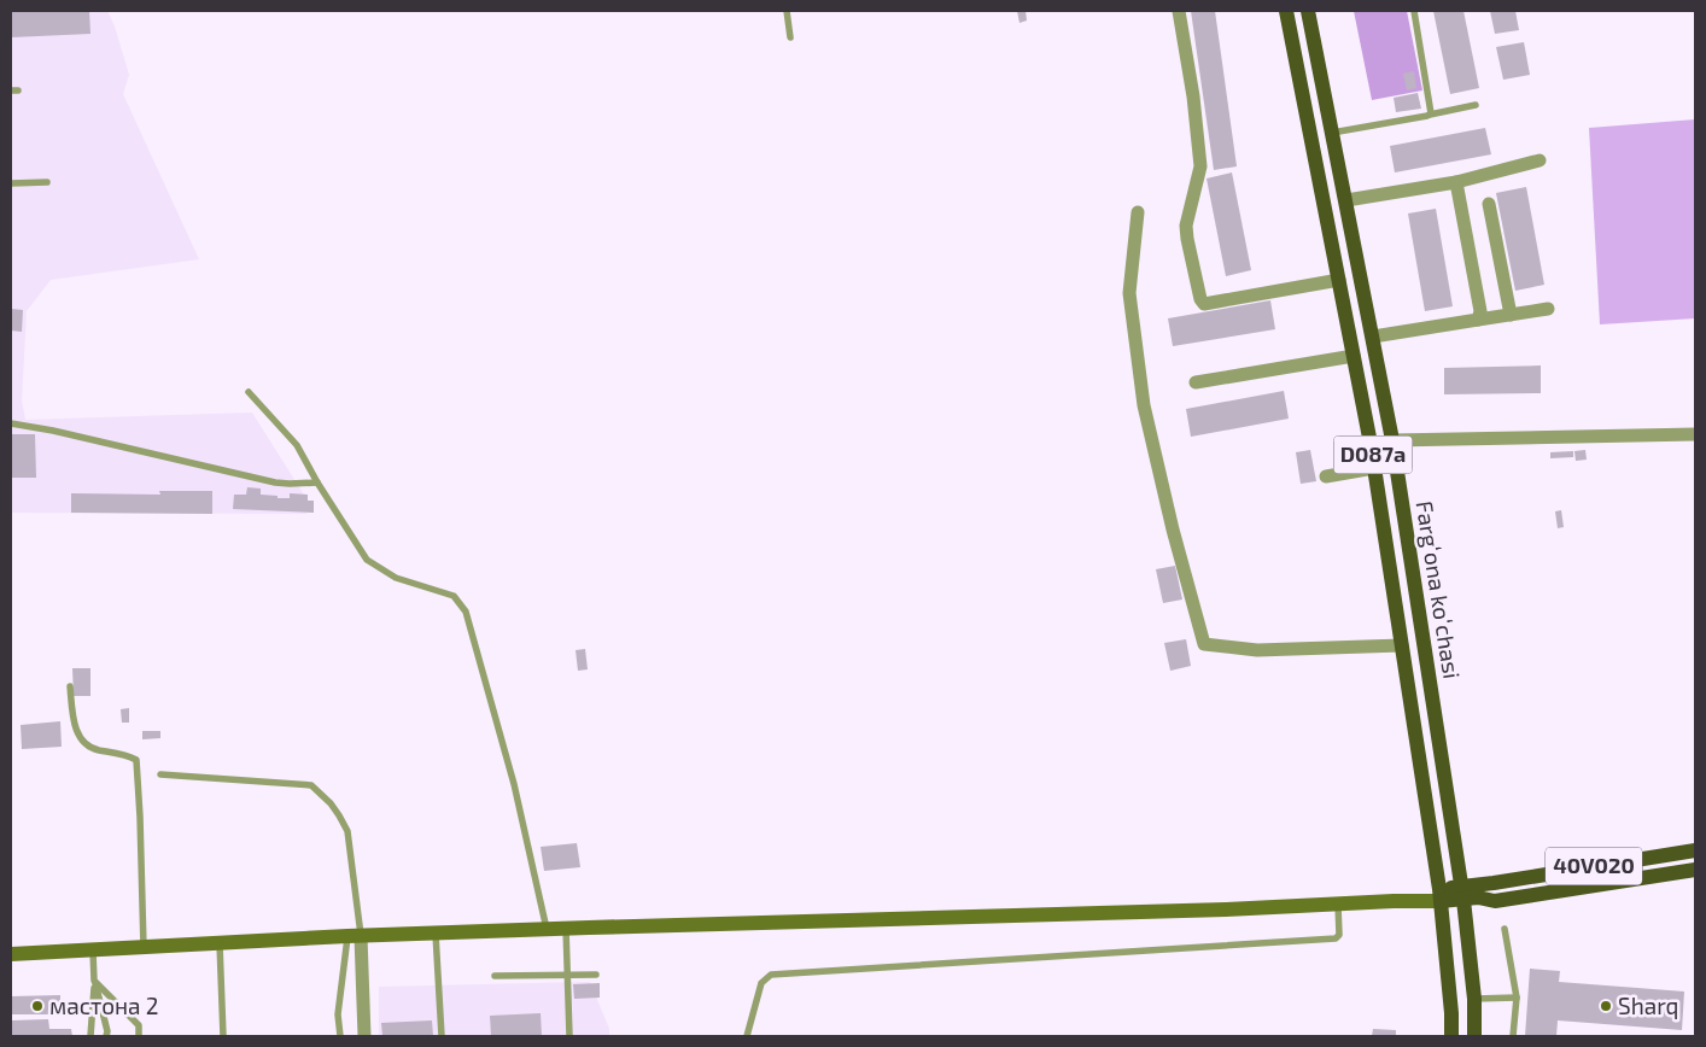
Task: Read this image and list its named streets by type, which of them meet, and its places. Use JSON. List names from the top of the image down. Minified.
{"streets":{"main road":["D087a","Fargʻona koʻchasi","40V020"]},"crossings":[["Fargʻona koʻchasi","40V020"]],"places":["мастона 2","Sharq"]}
